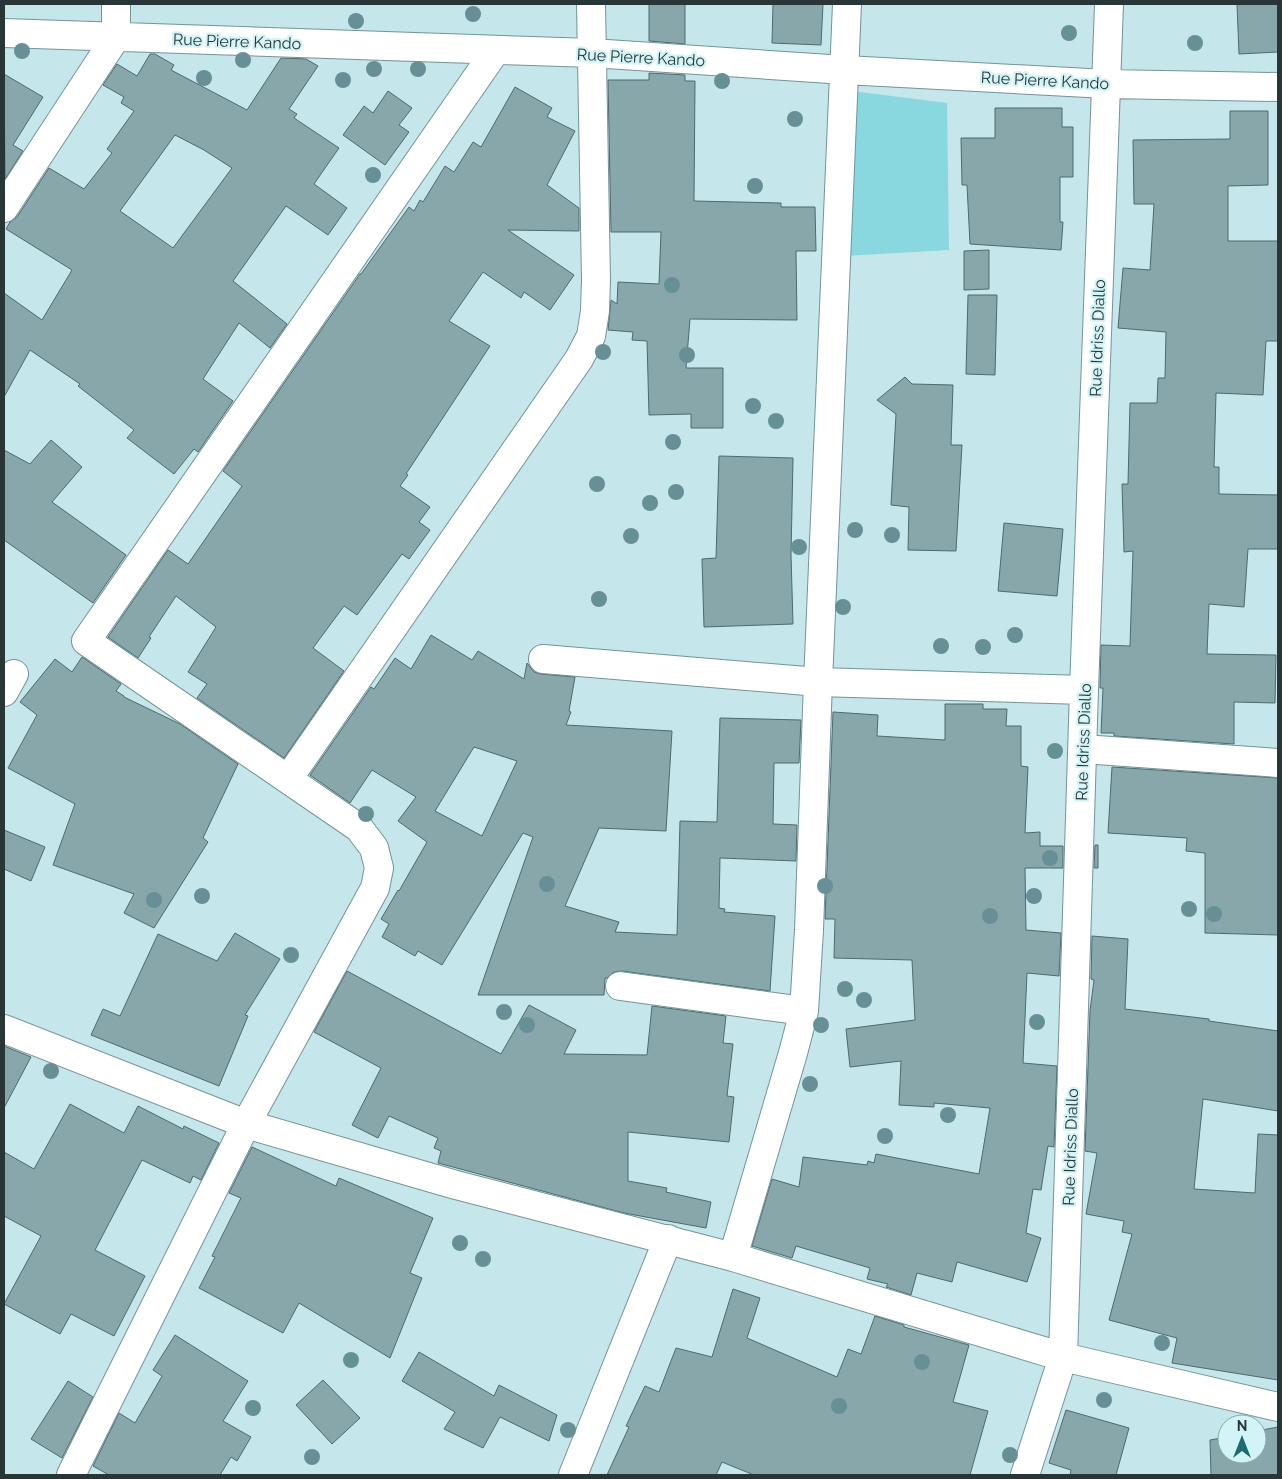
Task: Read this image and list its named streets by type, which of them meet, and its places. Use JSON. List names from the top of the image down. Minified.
{"streets":{"street":["Rue Pierre Kando","Rue Idriss Diallo"]},"crossings":[["Rue Pierre Kando","Rue Idriss Diallo"]],"north":"top"}
